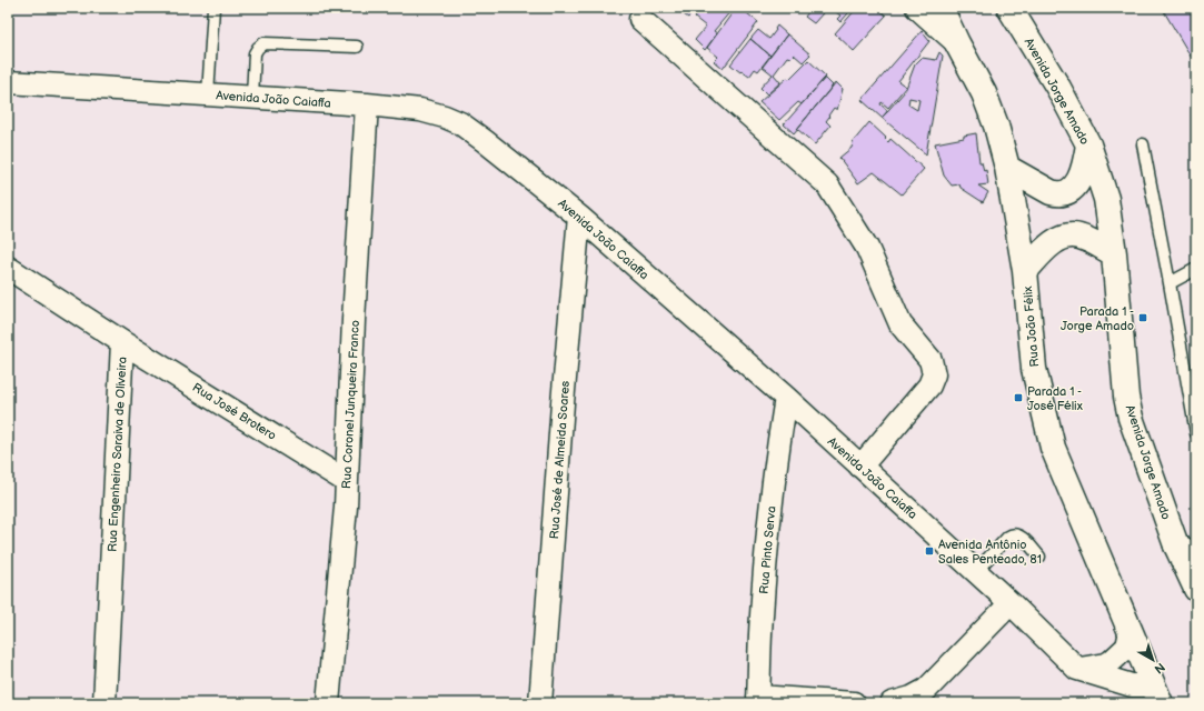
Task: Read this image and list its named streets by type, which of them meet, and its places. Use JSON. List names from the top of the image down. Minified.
{"streets":{"main road":["Avenida Jorge Amado","Rua João Félix"],"street":["Avenida João Caiaffa","Rua Coronel Junqueira Franco","Rua José Brotero","Rua Engenheiro Saraiva de Oliveira","Rua José de Almeida Soares","Rua Pinto Serva"]},"crossings":[["Avenida João Caiaffa","Rua João Félix"],["Avenida João Caiaffa","Rua Coronel Junqueira Franco"],["Avenida João Caiaffa","Rua José de Almeida Soares"],["Avenida João Caiaffa","Rua Pinto Serva"],["Rua Coronel Junqueira Franco","Rua José Brotero"],["Rua José Brotero","Rua Engenheiro Saraiva de Oliveira"]],"places":{"transit":["Parada 1 - Jorge Amado","Parada 1 - José Félix","Avenida Antônio Sales Penteado, 81"]},"north":"bottom right"}
